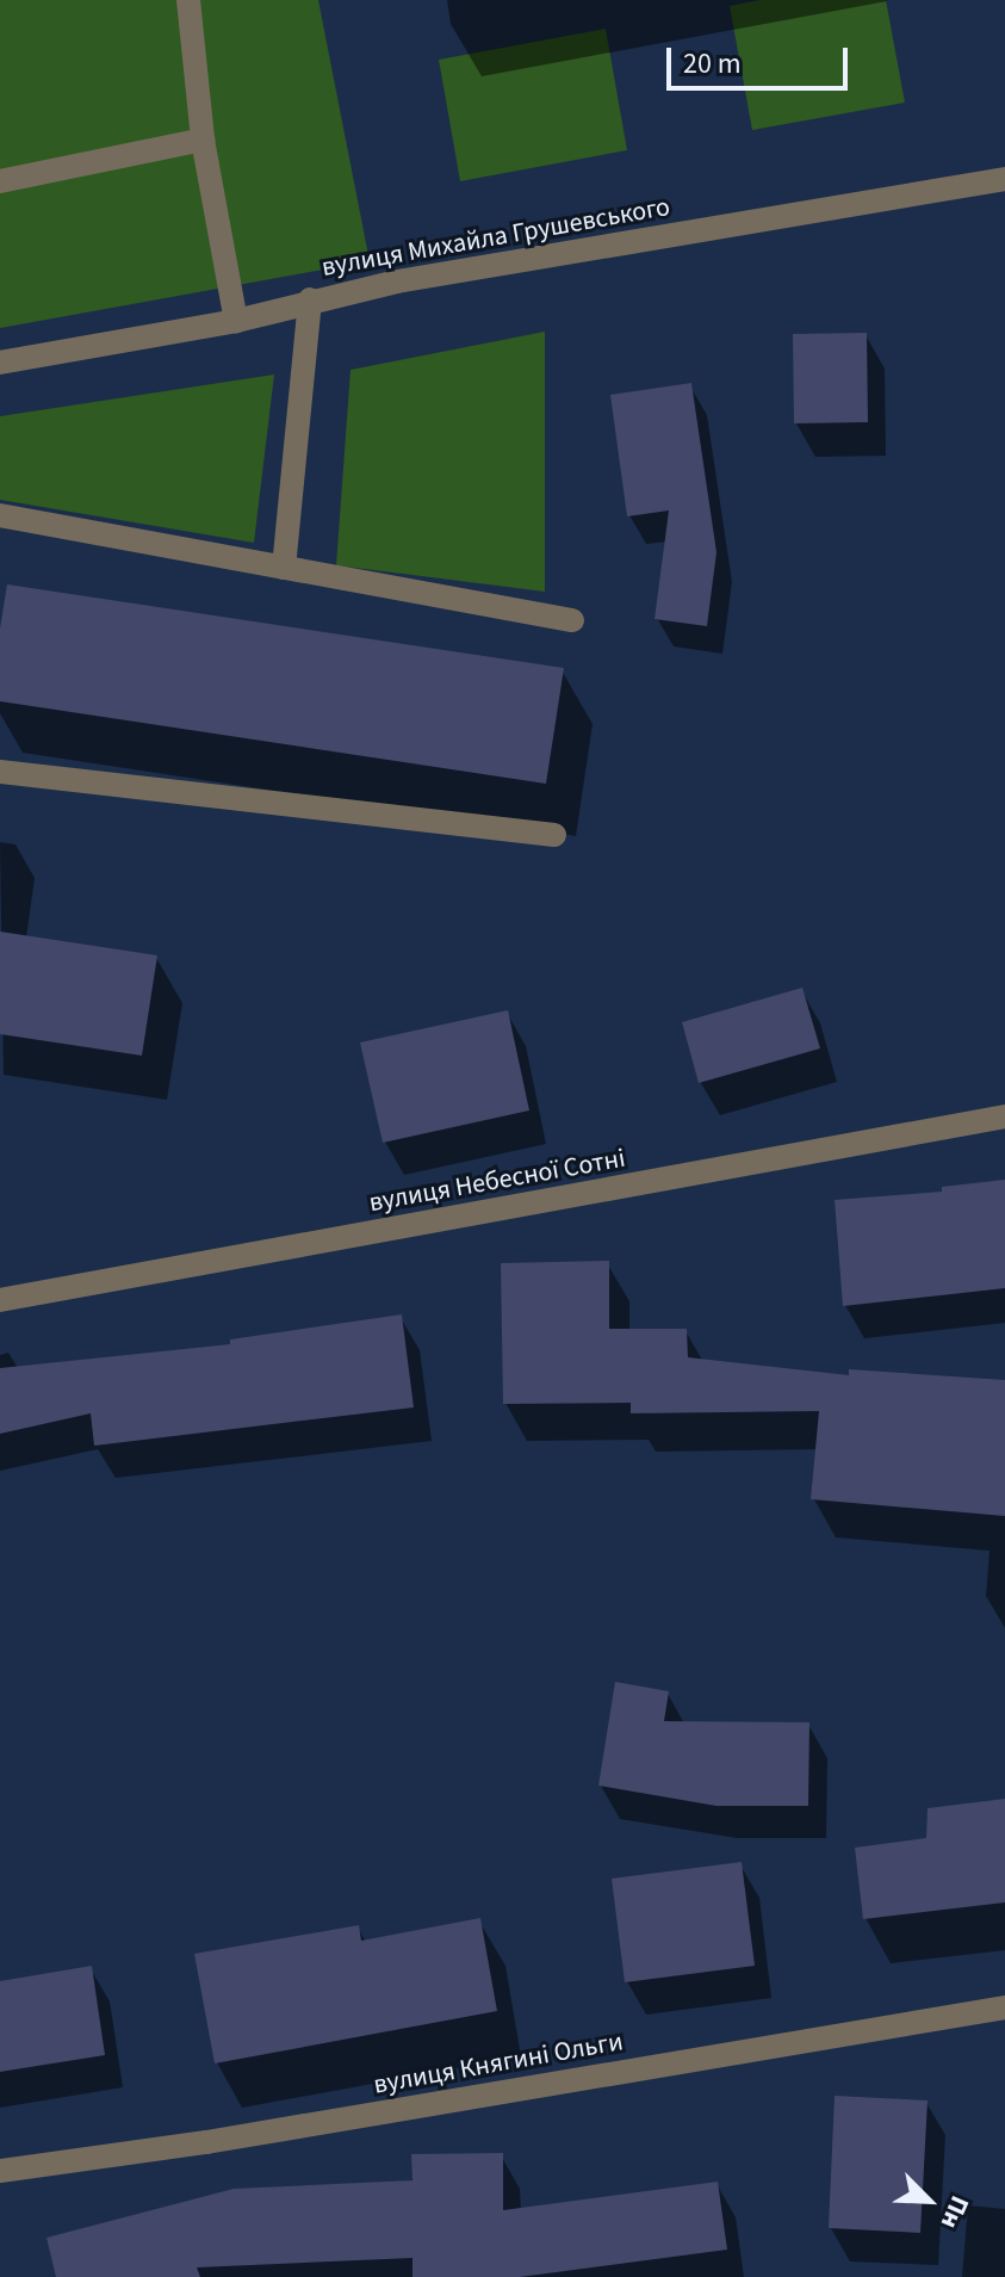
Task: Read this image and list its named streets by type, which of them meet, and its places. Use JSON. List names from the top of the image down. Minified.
{"streets":{"street":["вулиця Михайла Грушевського","вулиця Небесної Сотні","вулиця Княгині Ольги"]},"scale_bar":"20 m","north":"bottom right"}
